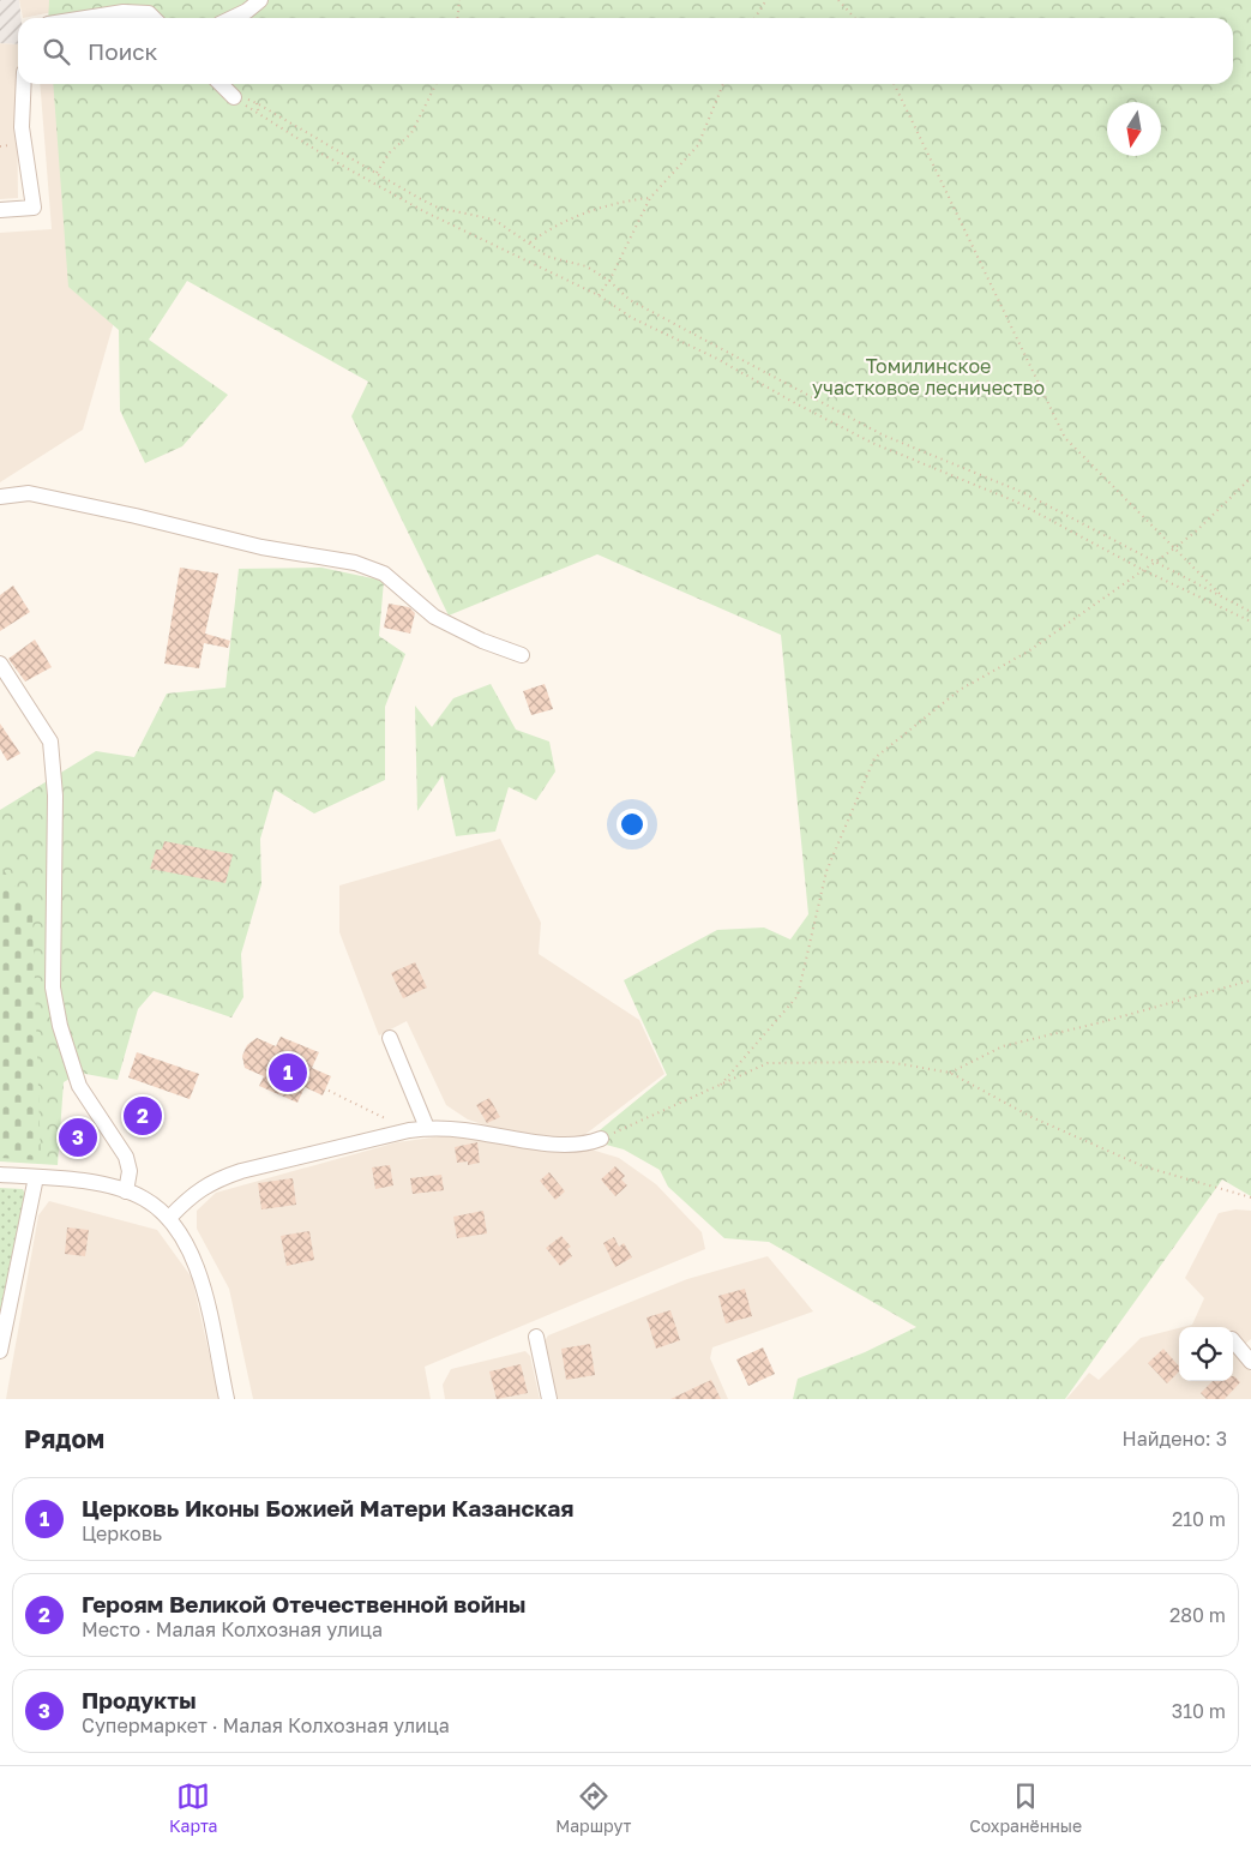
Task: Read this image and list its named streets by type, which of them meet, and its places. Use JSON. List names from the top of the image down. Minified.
{"parks":["Томилинское участковое лесничество"],"north":"bottom","page":{"search":"Поиск","pins":["1","2","3"],"heading":["Рядом","Найдено: 3"],"list":[{"mark":"1","name":"Церковь Иконы Божией Матери Казанская","note":"Церковь","value":"210 m"},{"mark":"2","name":"Героям Великой Отечественной войны","note":"Место · Малая Колхозная улица","value":"280 m"},{"mark":"3","name":"Продукты","note":"Супермаркет · Малая Колхозная улица","value":"310 m"}],"nav":["Карта","Маршрут","Сохранённые"]}}
